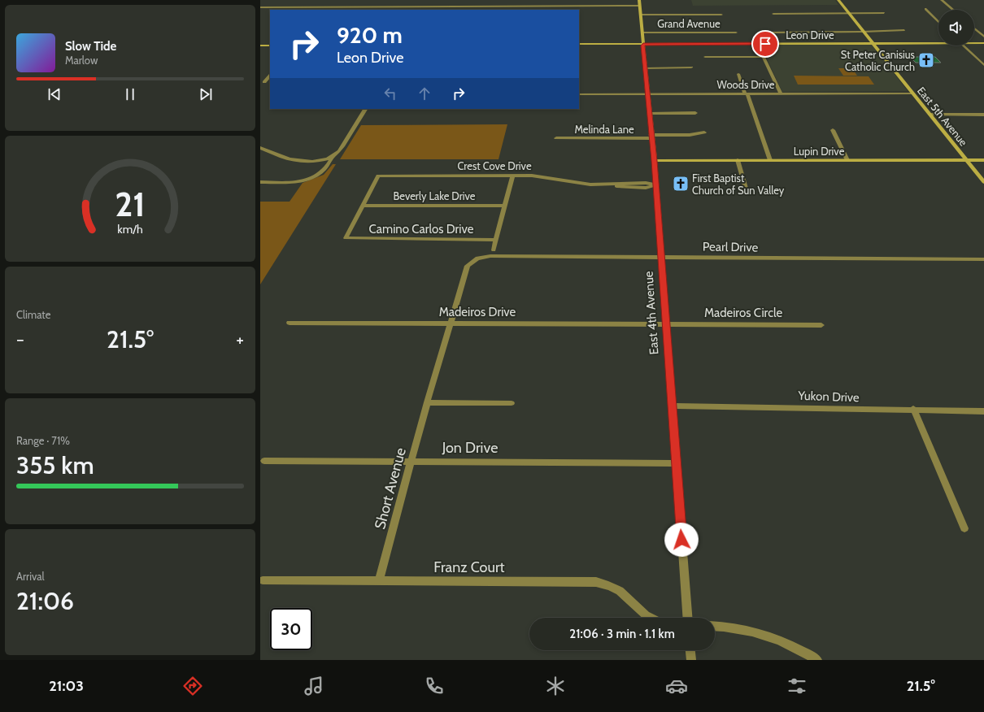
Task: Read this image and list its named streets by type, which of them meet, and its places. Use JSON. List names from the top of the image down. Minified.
{"streets":{"street":["Grand Avenue","Leon Drive","Woods Drive","East 5th Avenue","Melinda Lane","Lupin Drive","Crest Cove Drive","Beverly Lake Drive","Camino Carlos Drive","Pearl Drive","Madeiros Drive","East 4th Avenue","Madeiros Circle","Yukon Drive","Jon Drive","Short Avenue","Franz Court"]},"crossings":[["Grand Avenue","East 4th Avenue"],["Leon Drive","East 5th Avenue"],["Leon Drive","East 4th Avenue"],["Woods Drive","East 5th Avenue"],["Woods Drive","East 4th Avenue"],["East 5th Avenue","Lupin Drive"],["Melinda Lane","East 4th Avenue"],["Lupin Drive","East 4th Avenue"],["Crest Cove Drive","Beverly Lake Drive"],["Crest Cove Drive","Camino Carlos Drive"],["Crest Cove Drive","East 4th Avenue"],["Beverly Lake Drive","Camino Carlos Drive"],["Pearl Drive","East 4th Avenue"],["Pearl Drive","Short Avenue"],["Madeiros Drive","East 4th Avenue"],["Madeiros Drive","Madeiros Circle"],["Madeiros Drive","Short Avenue"],["East 4th Avenue","Madeiros Circle"],["East 4th Avenue","Yukon Drive"],["East 4th Avenue","Jon Drive"],["Jon Drive","Short Avenue"],["Short Avenue","Franz Court"]],"places":{"church":["St Peter Canisius Catholic Church","First Baptist Church of Sun Valley"]},"page":{"turn":["920 m","Leon Drive"],"song":["Slow Tide","Marlow"],"tile":["Climate",["Range · 71%","355 km"],["Arrival","21:06"]],"heat":["−","21.5°","+"],"limit":"30","trip":"21:06 · 3 min · 1.1 km","tabs":["21:03","21.5°"],"gauge":["21","km/h"]}}
